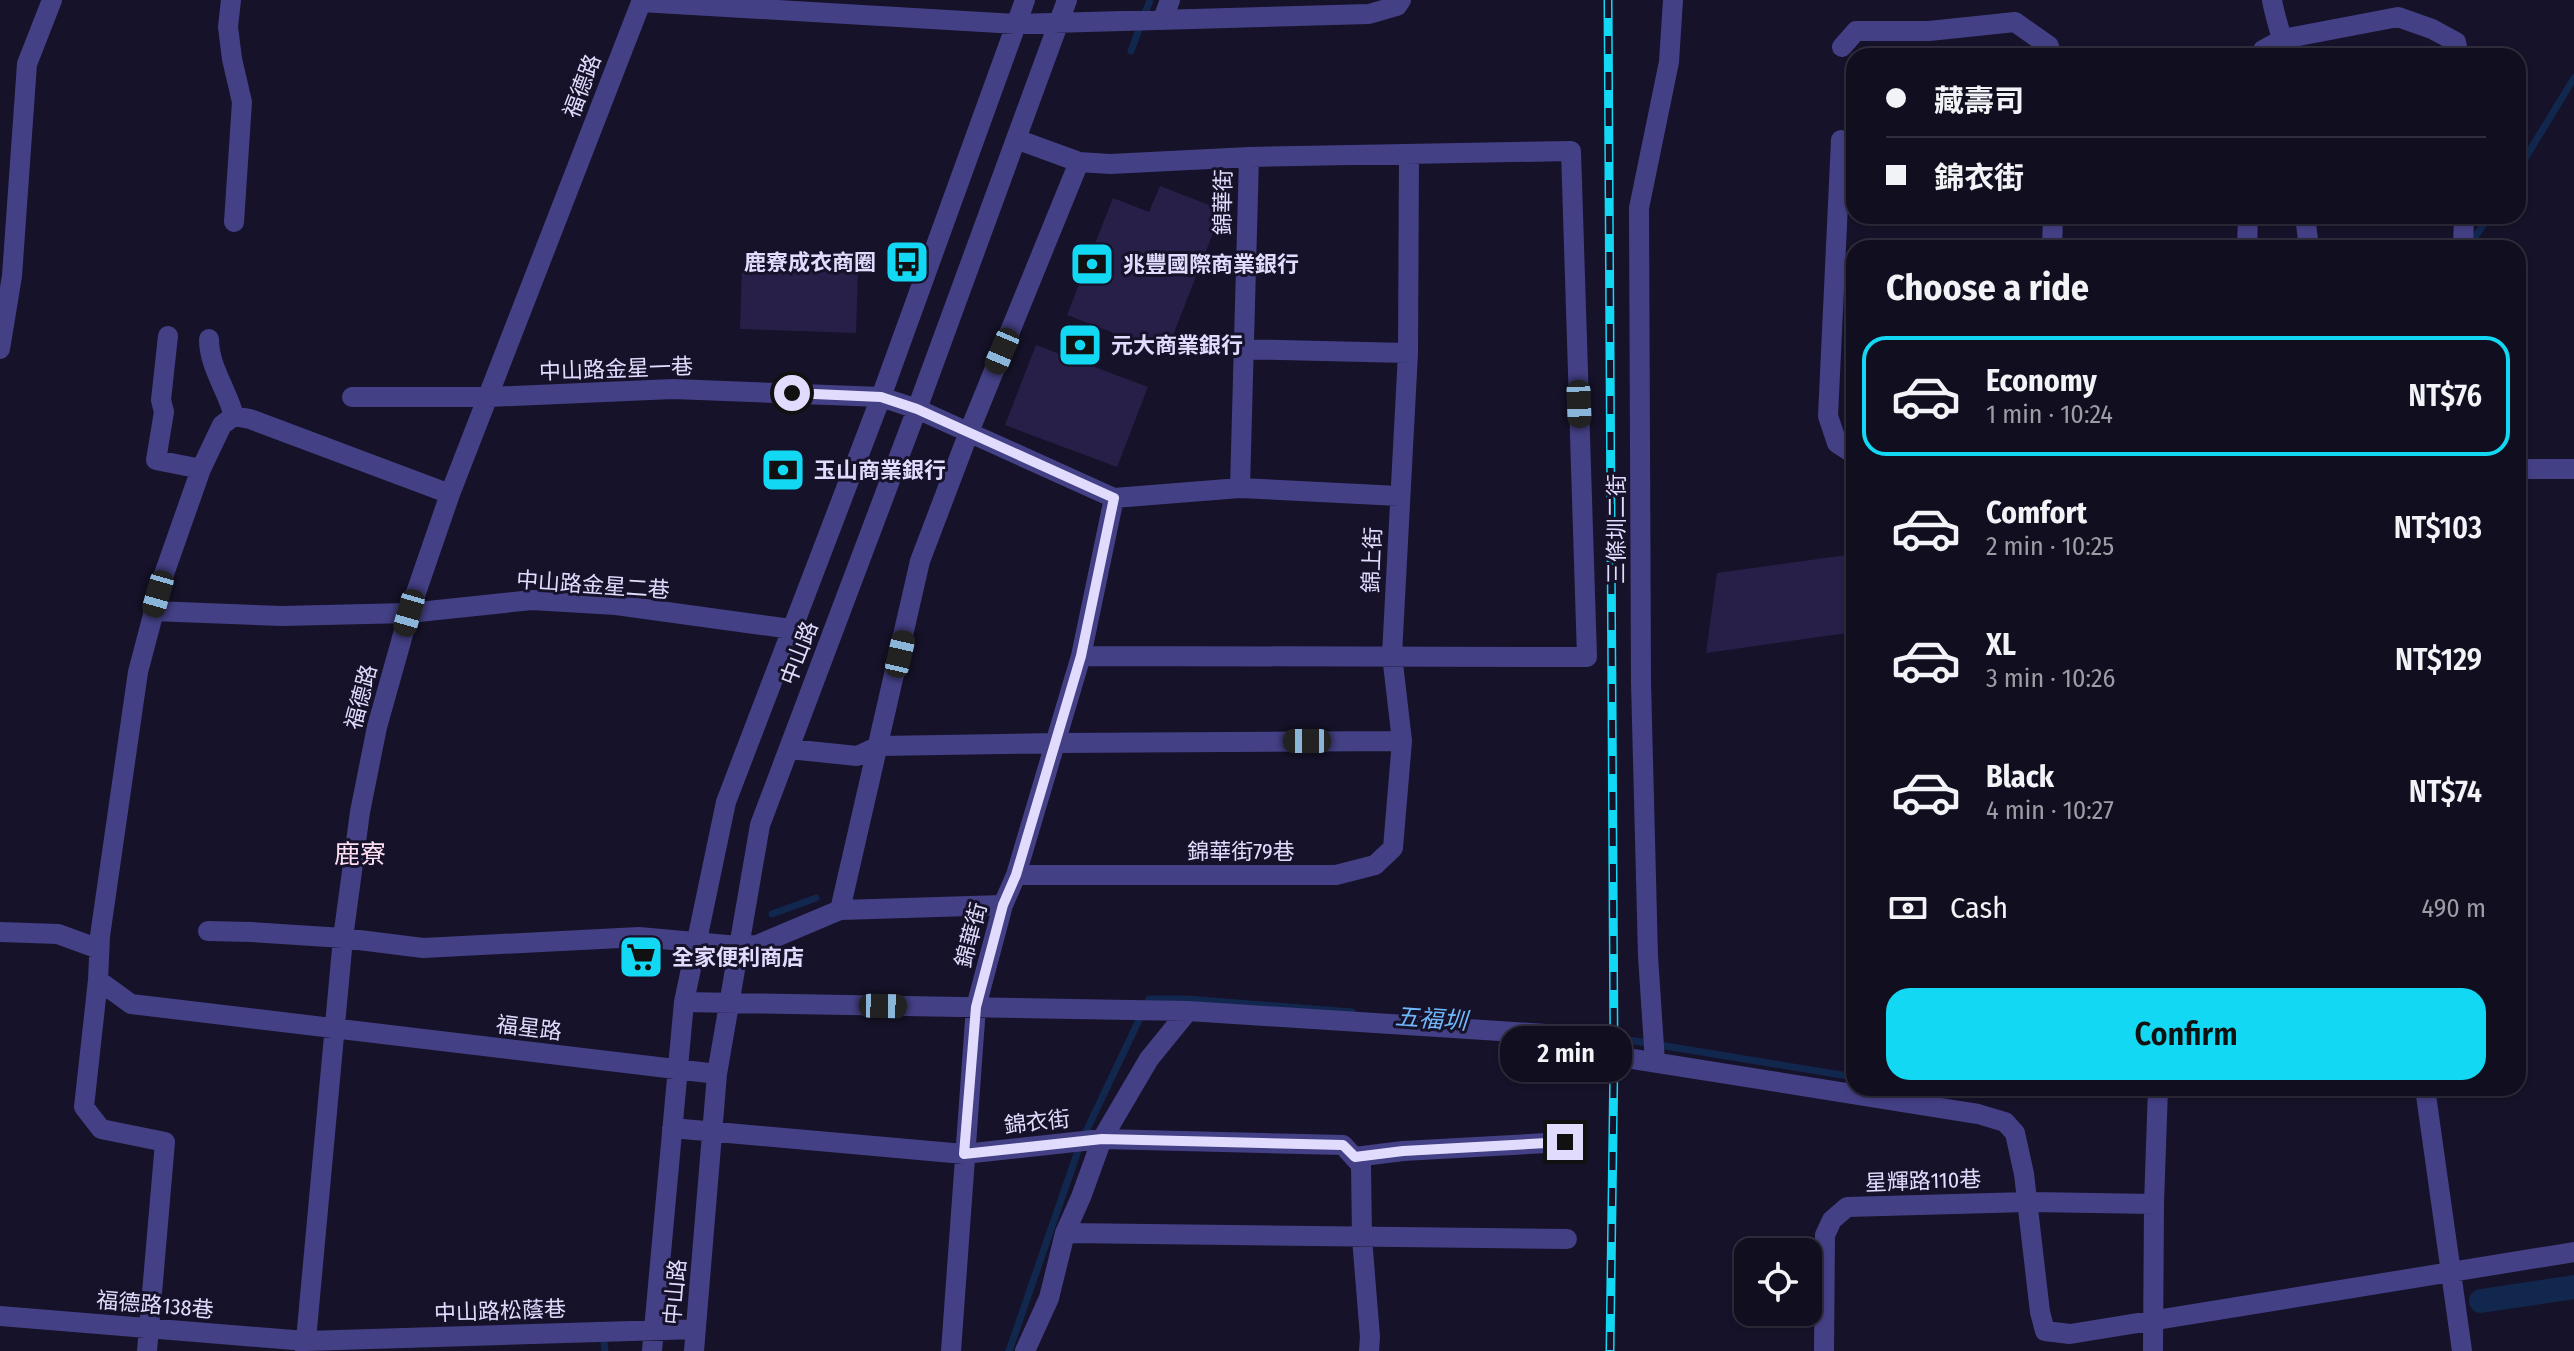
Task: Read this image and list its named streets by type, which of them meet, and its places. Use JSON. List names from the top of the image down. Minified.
{"streets":{"street":["福德路","錦華街","中山路金星一巷","三條圳二街","錦上街","中山路金星二巷","中山路","錦華街79巷","福星路","錦衣街","星輝路110巷","福德路138巷","中山路松蔭巷"]},"crossings":[["福德路","中山路金星一巷"],["福德路","中山路金星二巷"],["福德路","福星路"],["福德路","福德路138巷"],["福德路","中山路松蔭巷"],["錦華街","錦華街79巷"],["錦華街","錦衣街"],["中山路金星一巷","中山路"],["錦上街","錦華街79巷"],["中山路金星二巷","中山路"],["中山路","福星路"],["中山路","錦衣街"],["中山路","中山路松蔭巷"],["福德路138巷","中山路松蔭巷"]],"districts":["鹿寮"],"water":["五福圳"],"places":{"bus stop":["鹿寮成衣商圈"],"bank":["兆豐國際商業銀行","元大商業銀行","玉山商業銀行"],"supermarket":["全家便利商店"]},"page":{"banner":["藏壽司","錦衣街"],"heading":"Choose a ride","list":[{"name":"Economy","note":"1 min · 10:24","value":"NT$76"},{"name":"Comfort","note":"2 min · 10:25","value":"NT$103"},{"name":"XL","note":"3 min · 10:26","value":"NT$129"},{"name":"Black","note":"4 min · 10:27","value":"NT$74"}],"pay":["Cash","490 m"],"buttons":"Confirm","bubble":"2 min"}}
